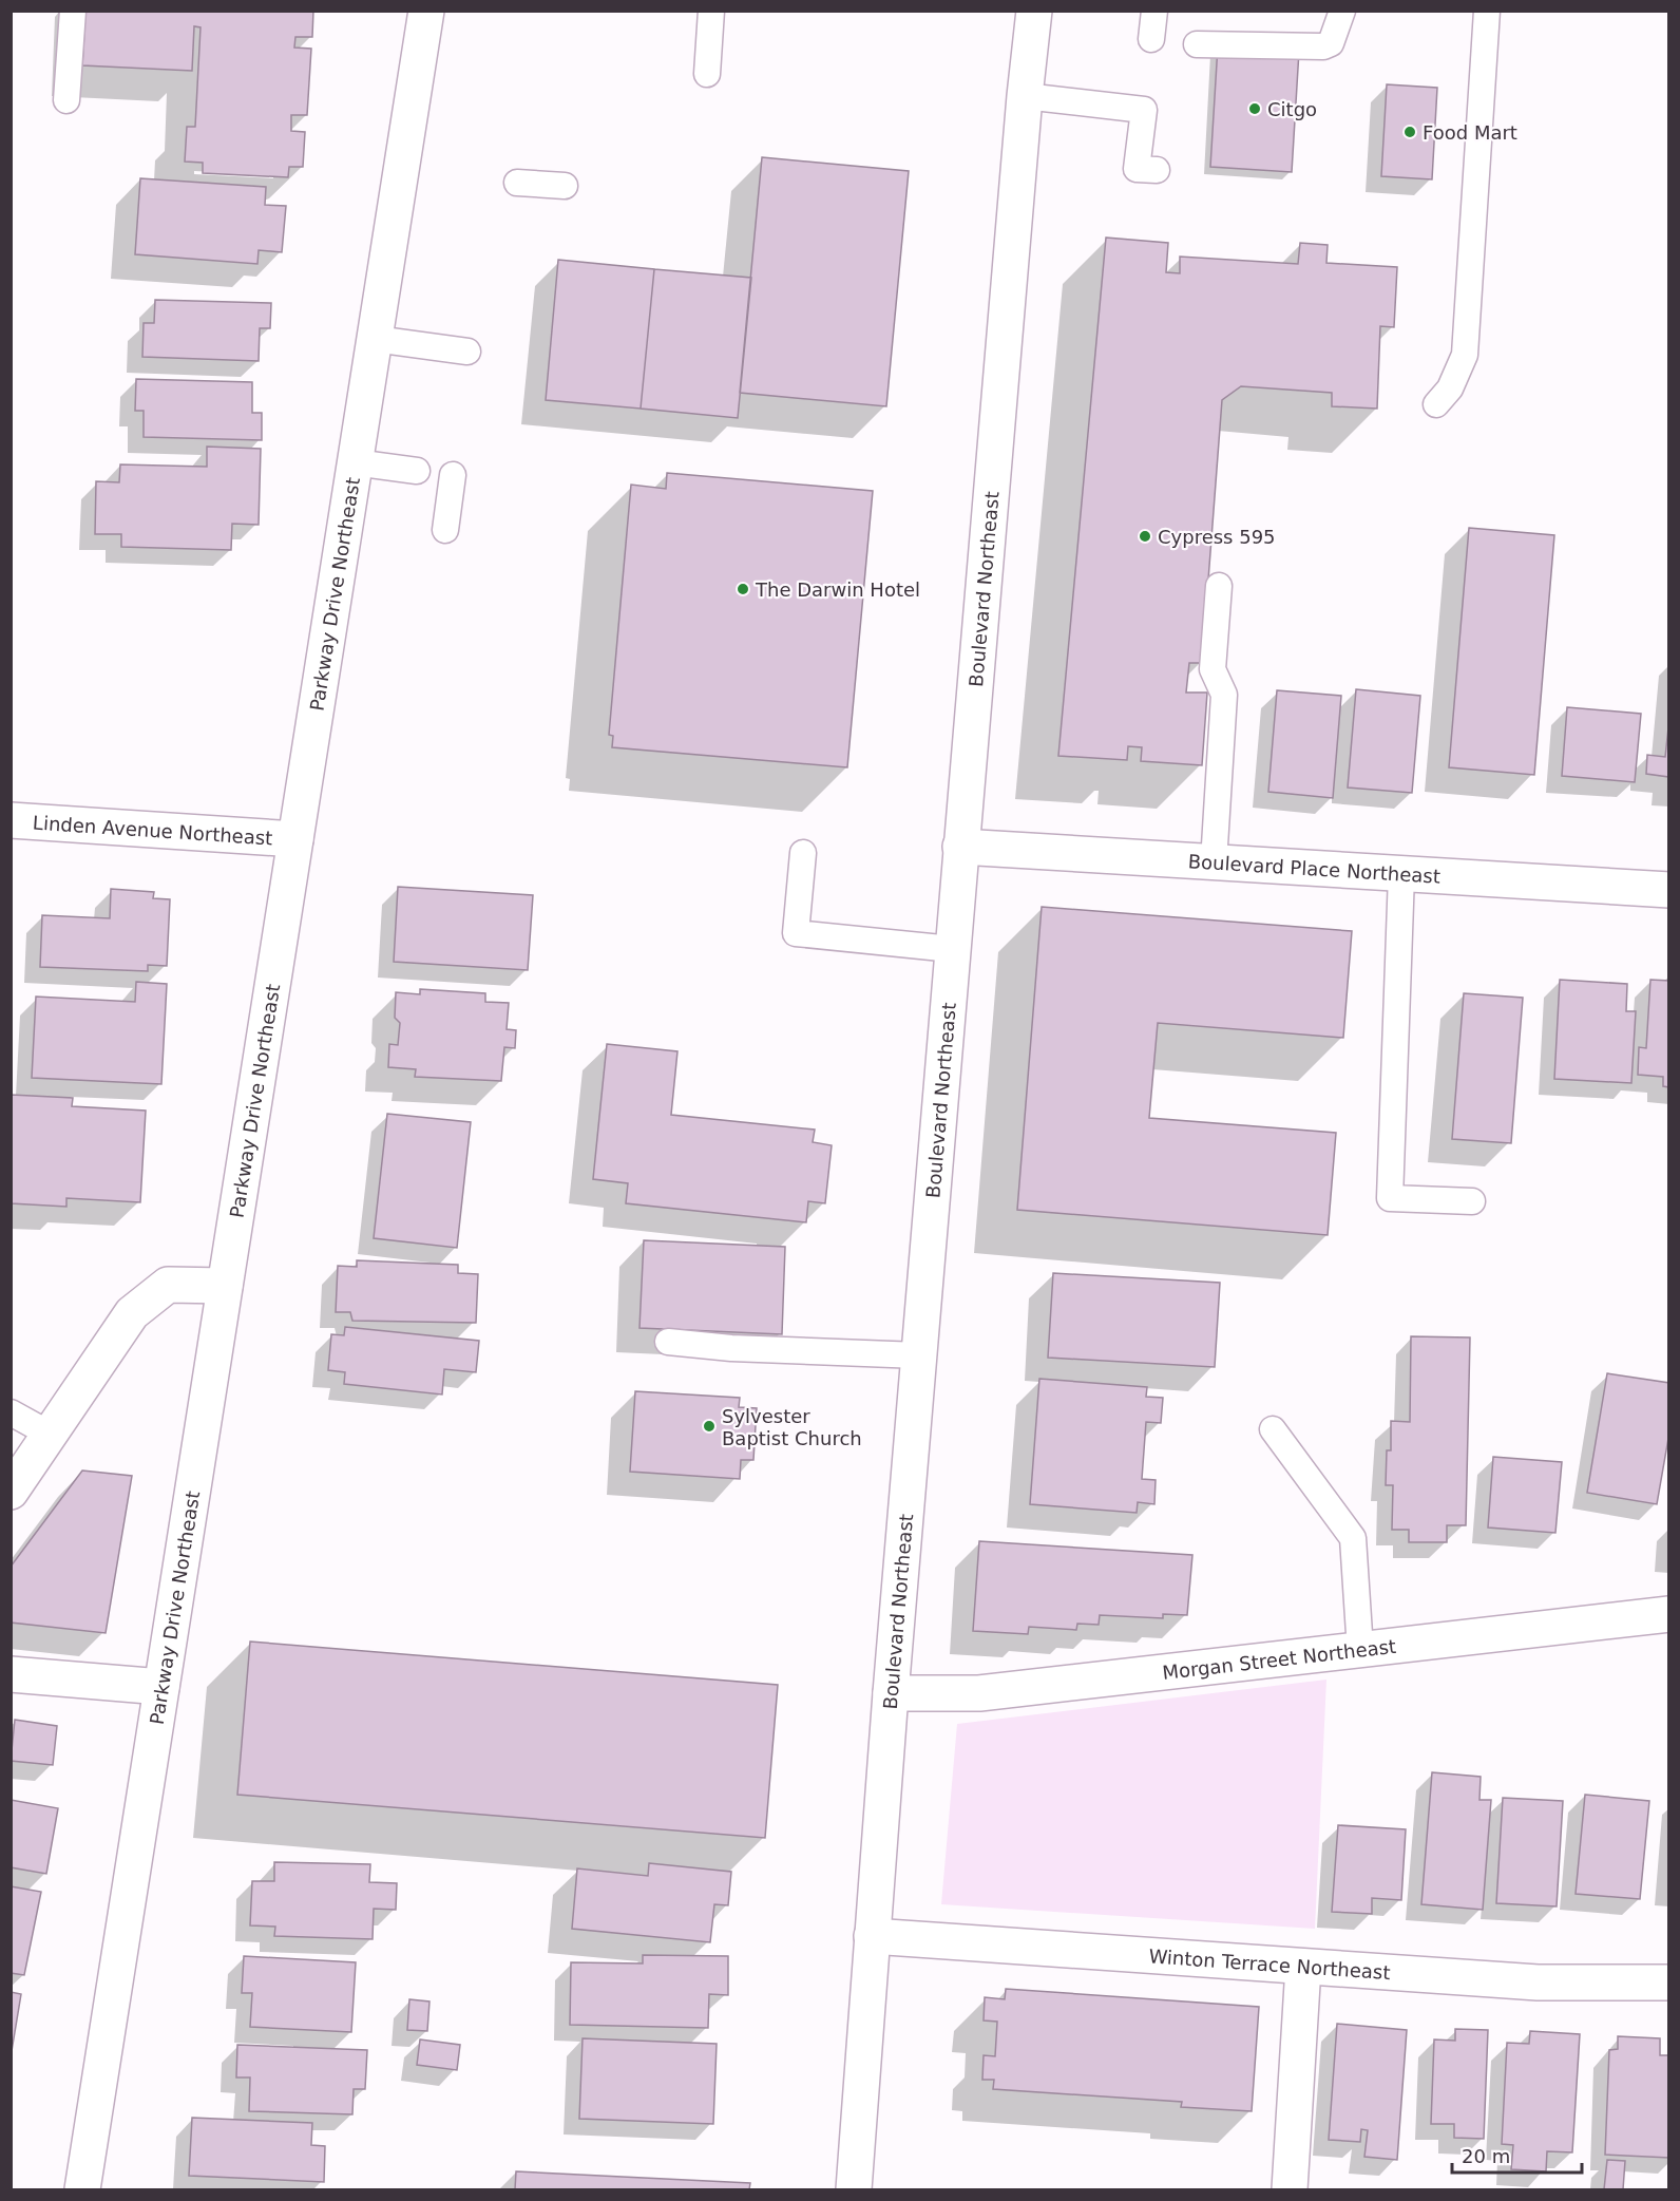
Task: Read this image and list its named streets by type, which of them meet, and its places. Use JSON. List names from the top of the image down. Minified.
{"streets":{"street":["Boulevard Northeast","Parkway Drive Northeast","Linden Avenue Northeast","Boulevard Place Northeast","Morgan Street Northeast","Winton Terrace Northeast"]},"crossings":[["Boulevard Northeast","Boulevard Place Northeast"],["Boulevard Northeast","Morgan Street Northeast"],["Boulevard Northeast","Winton Terrace Northeast"],["Parkway Drive Northeast","Linden Avenue Northeast"]],"places":["Citgo","Food Mart","Cypress 595","The Darwin Hotel","Sylvester Baptist Church"],"scale_bar":"20 m"}
